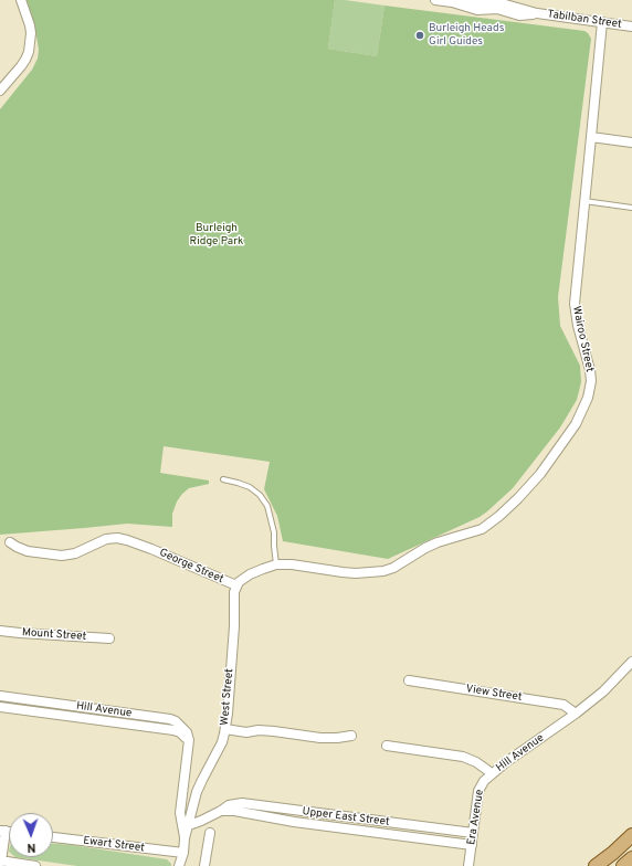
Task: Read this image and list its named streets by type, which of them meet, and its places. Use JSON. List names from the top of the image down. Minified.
{"streets":{"street":["Tabilban Street","Wairoo Street","George Street","Mount Street","View Street","West Street","Hill Avenue","Upper East Street","Era Avenue","Ewart Street"]},"crossings":[["Tabilban Street","Wairoo Street"],["Wairoo Street","George Street"],["George Street","West Street"],["View Street","Hill Avenue"],["West Street","Hill Avenue"],["West Street","Upper East Street"],["West Street","Ewart Street"],["Hill Avenue","Era Avenue"],["Upper East Street","Era Avenue"]],"parks":["Burleigh Ridge Park"],"places":["Burleigh Heads Girl Guides"],"north":"bottom"}
